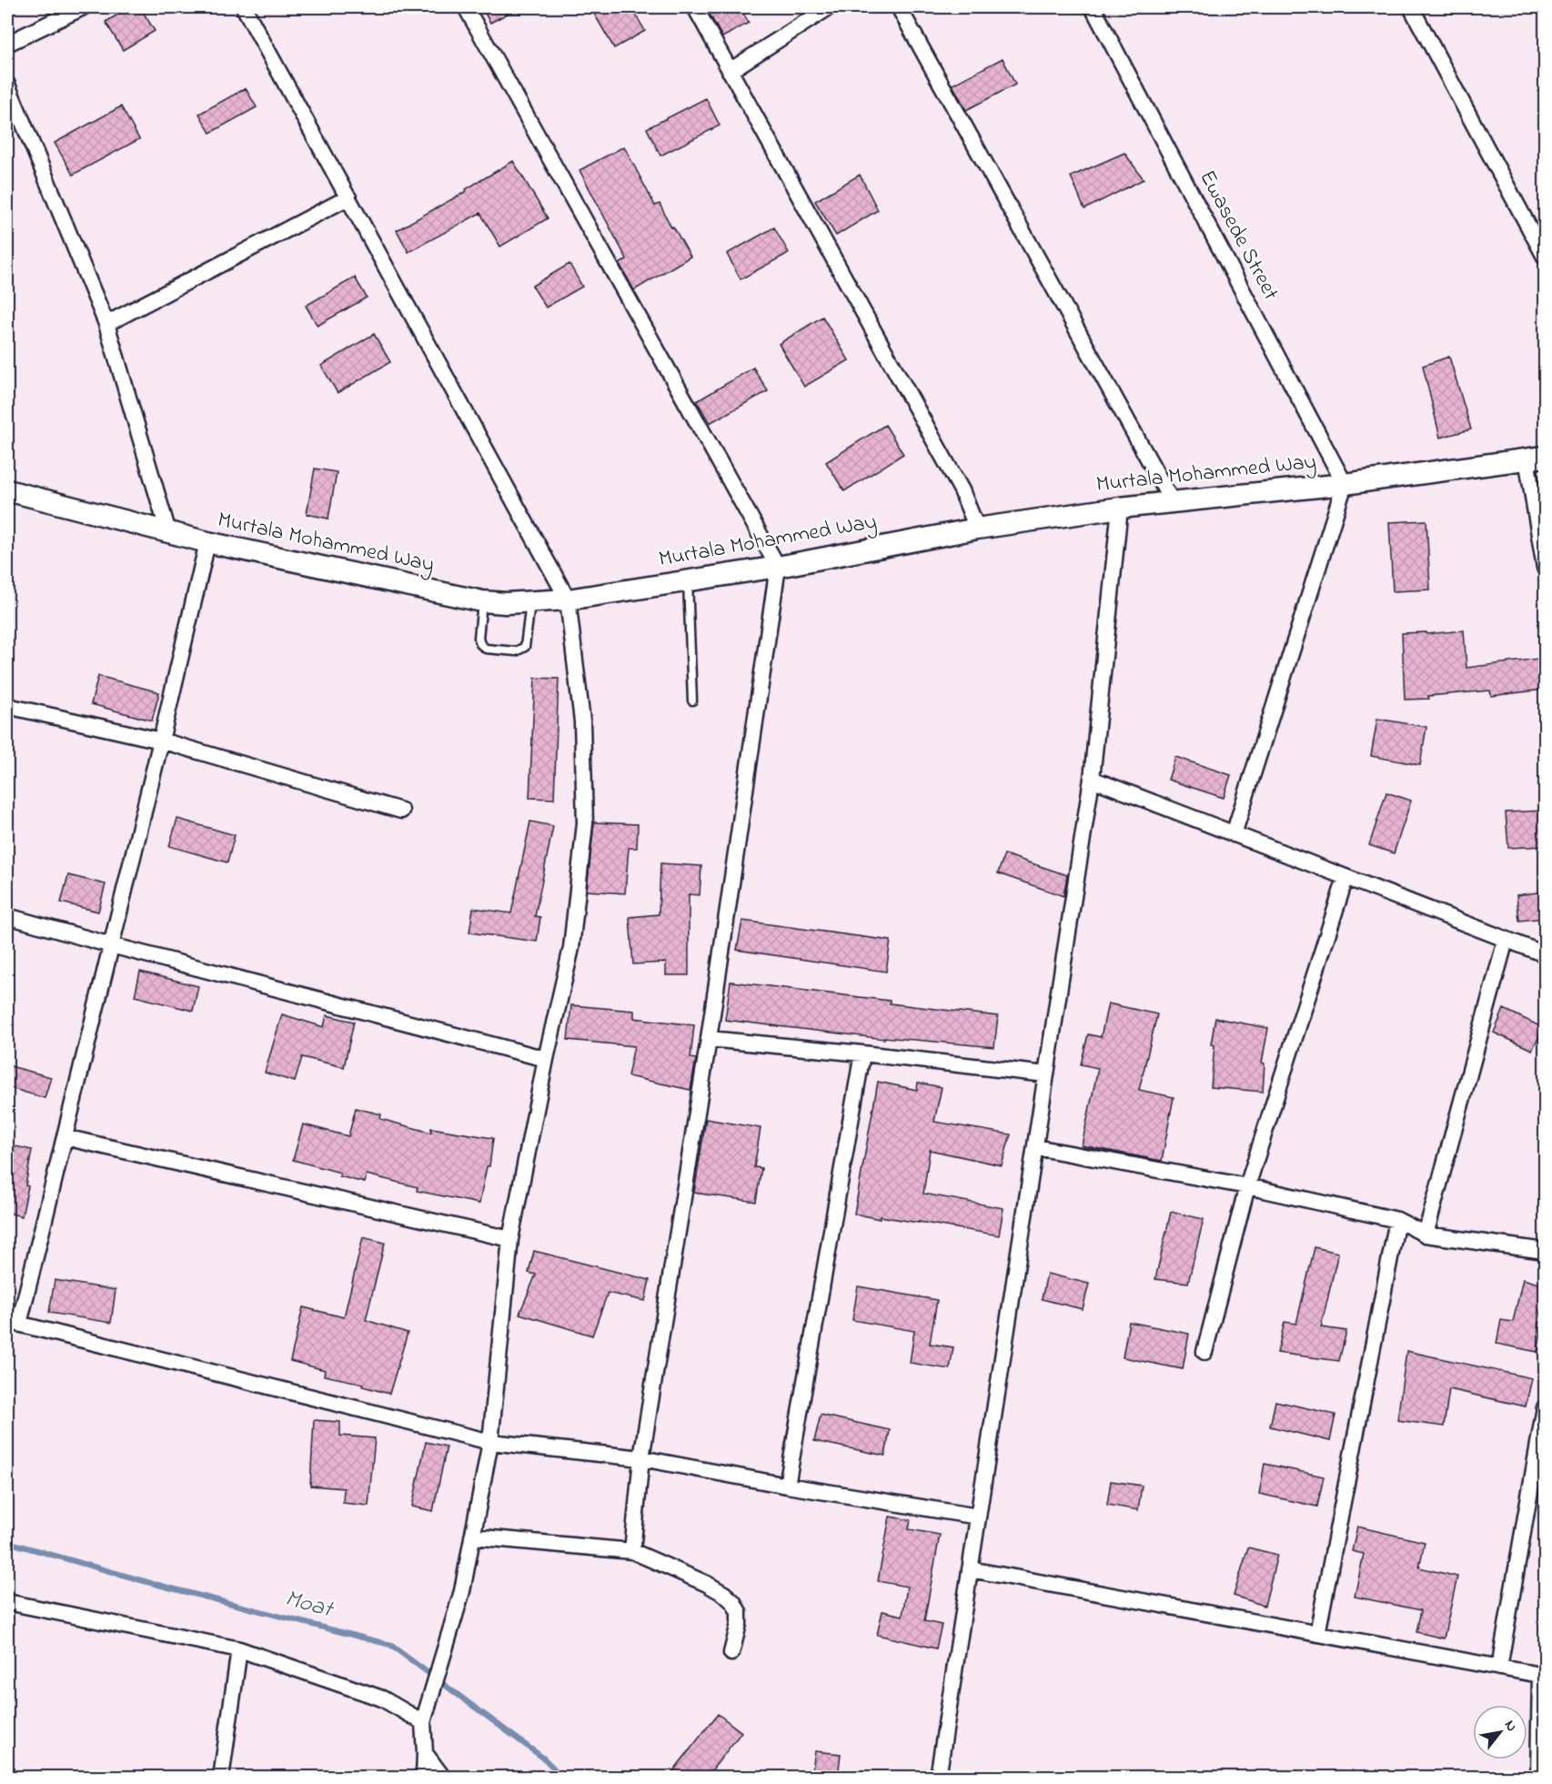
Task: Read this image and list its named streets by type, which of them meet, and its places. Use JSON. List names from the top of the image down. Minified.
{"streets":{"street":["Ewasede Street","Murtala Mohammed Way"]},"crossings":[["Ewasede Street","Murtala Mohammed Way"]],"water":["Moat"],"north":"top right"}
